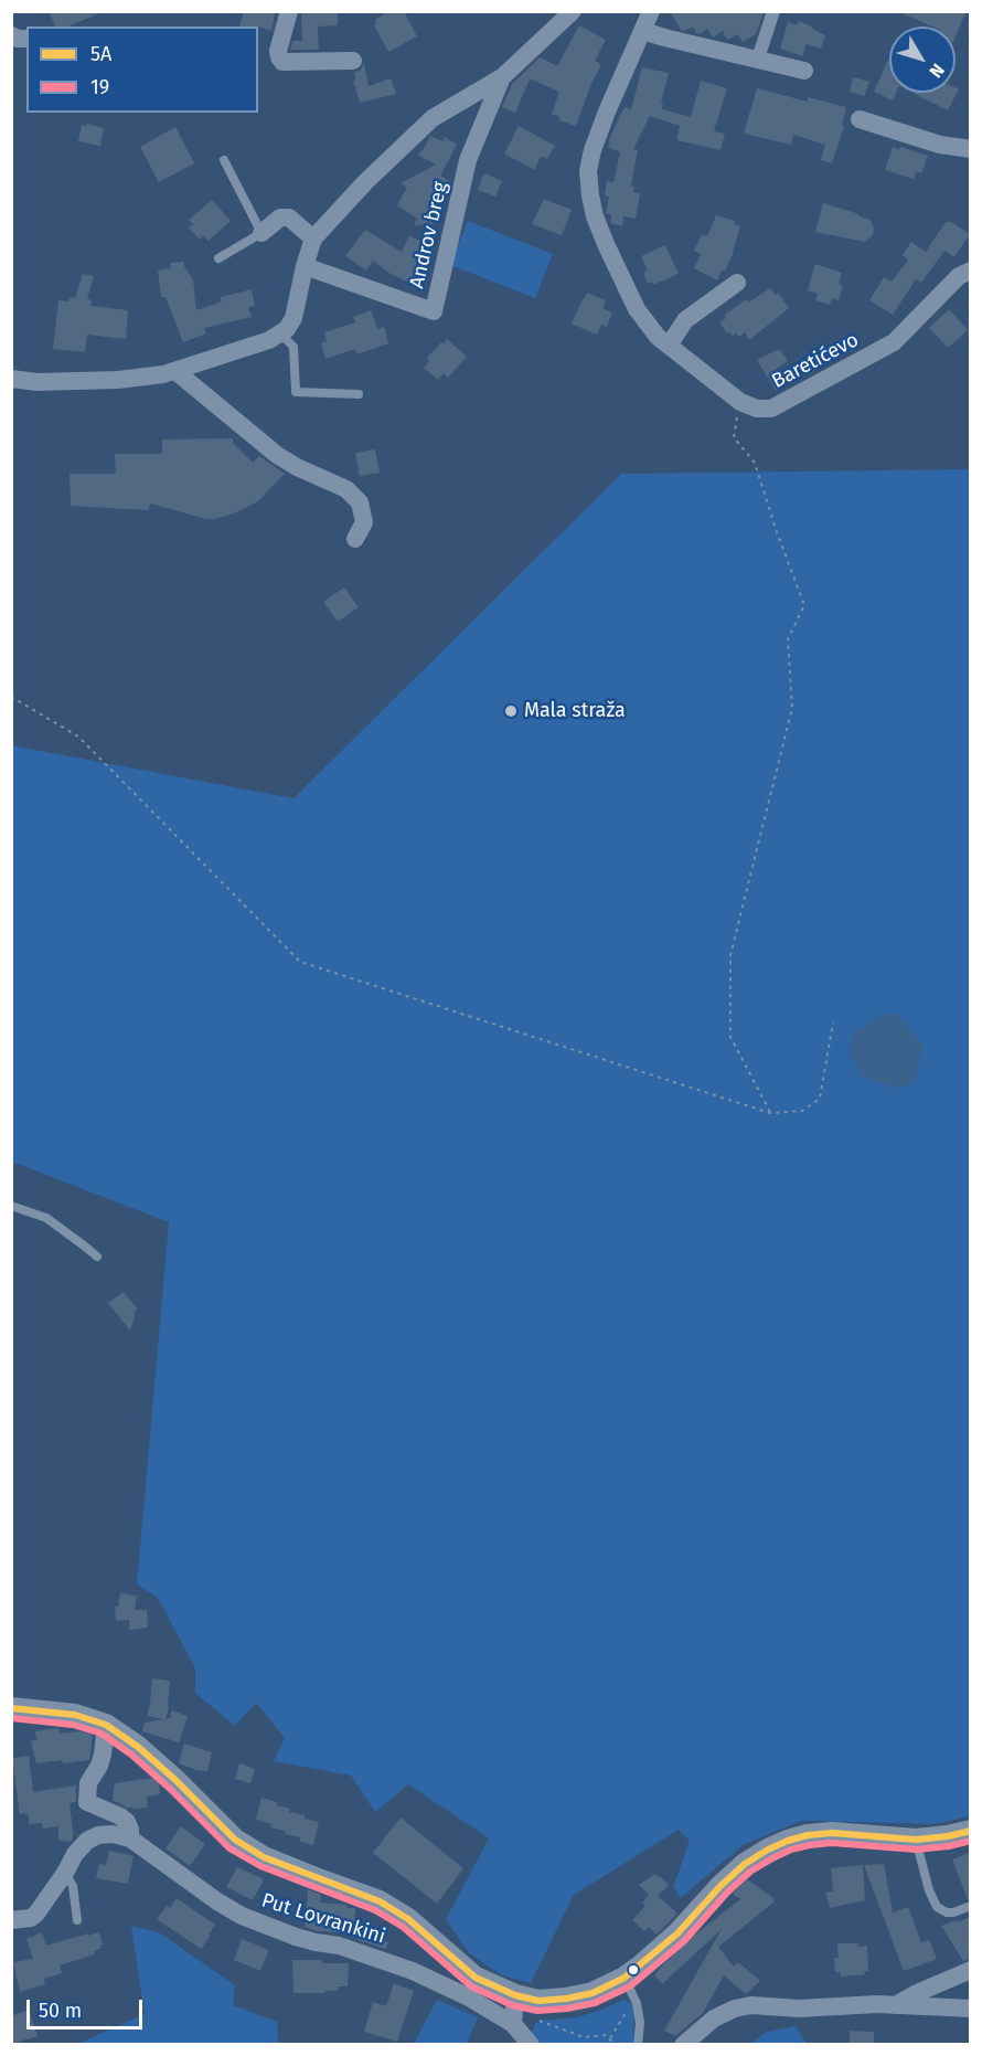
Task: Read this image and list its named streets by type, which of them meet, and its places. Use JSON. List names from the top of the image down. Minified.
{"streets":{"street":["Androv breg","Baretićevo","Put Lovrankini"]},"places":["Mala straža"],"lines":["transit line 5A","transit line 19"],"legend":["5A","19"],"scale_bar":"50 m","north":"bottom right"}
